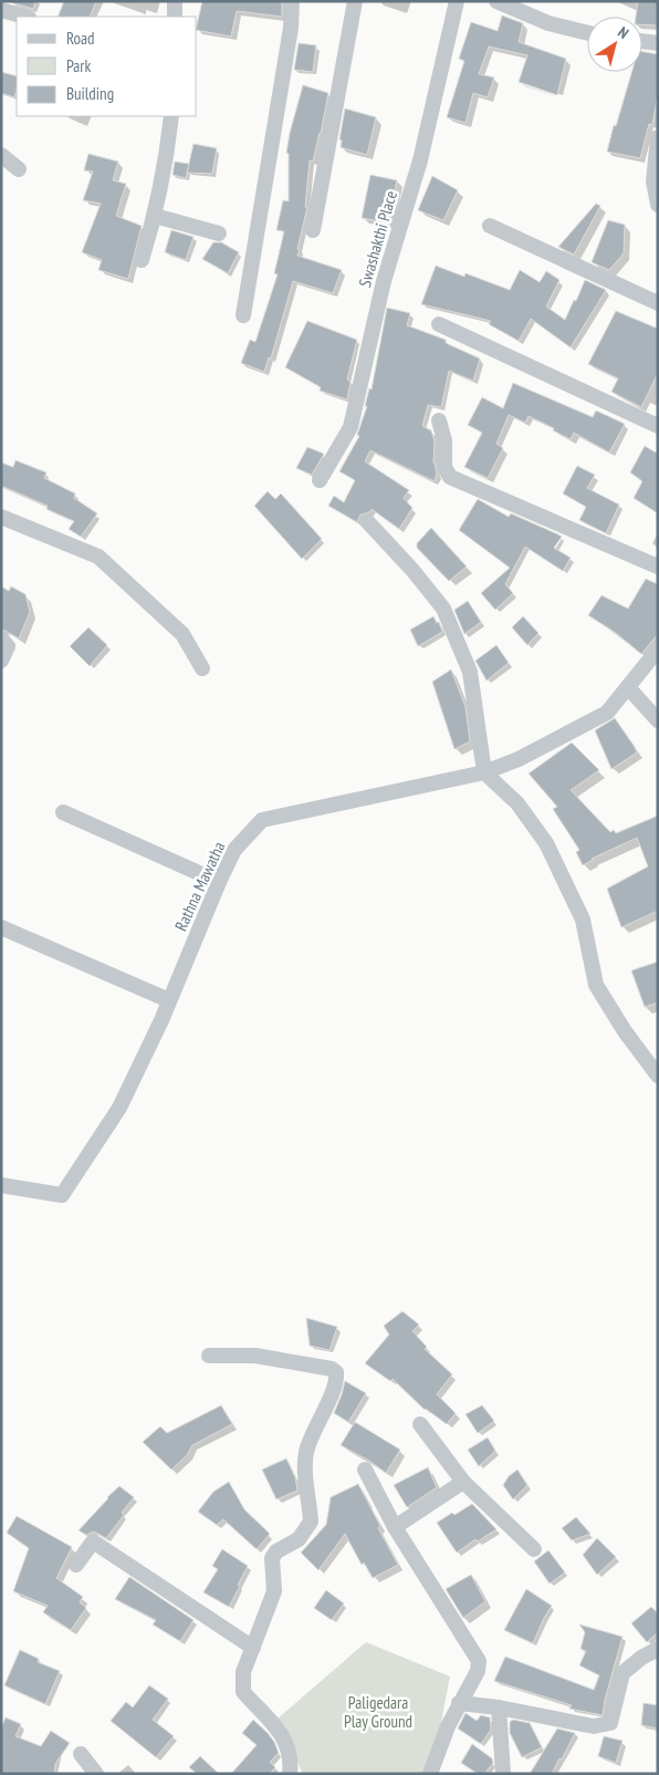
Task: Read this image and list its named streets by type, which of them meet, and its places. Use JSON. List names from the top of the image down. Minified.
{"streets":{"street":["Swashakthi Place","Rathna Mawatha"]},"parks":["Paligedara Play Ground"],"legend":["Road","Park","Building"],"north":"top right"}
